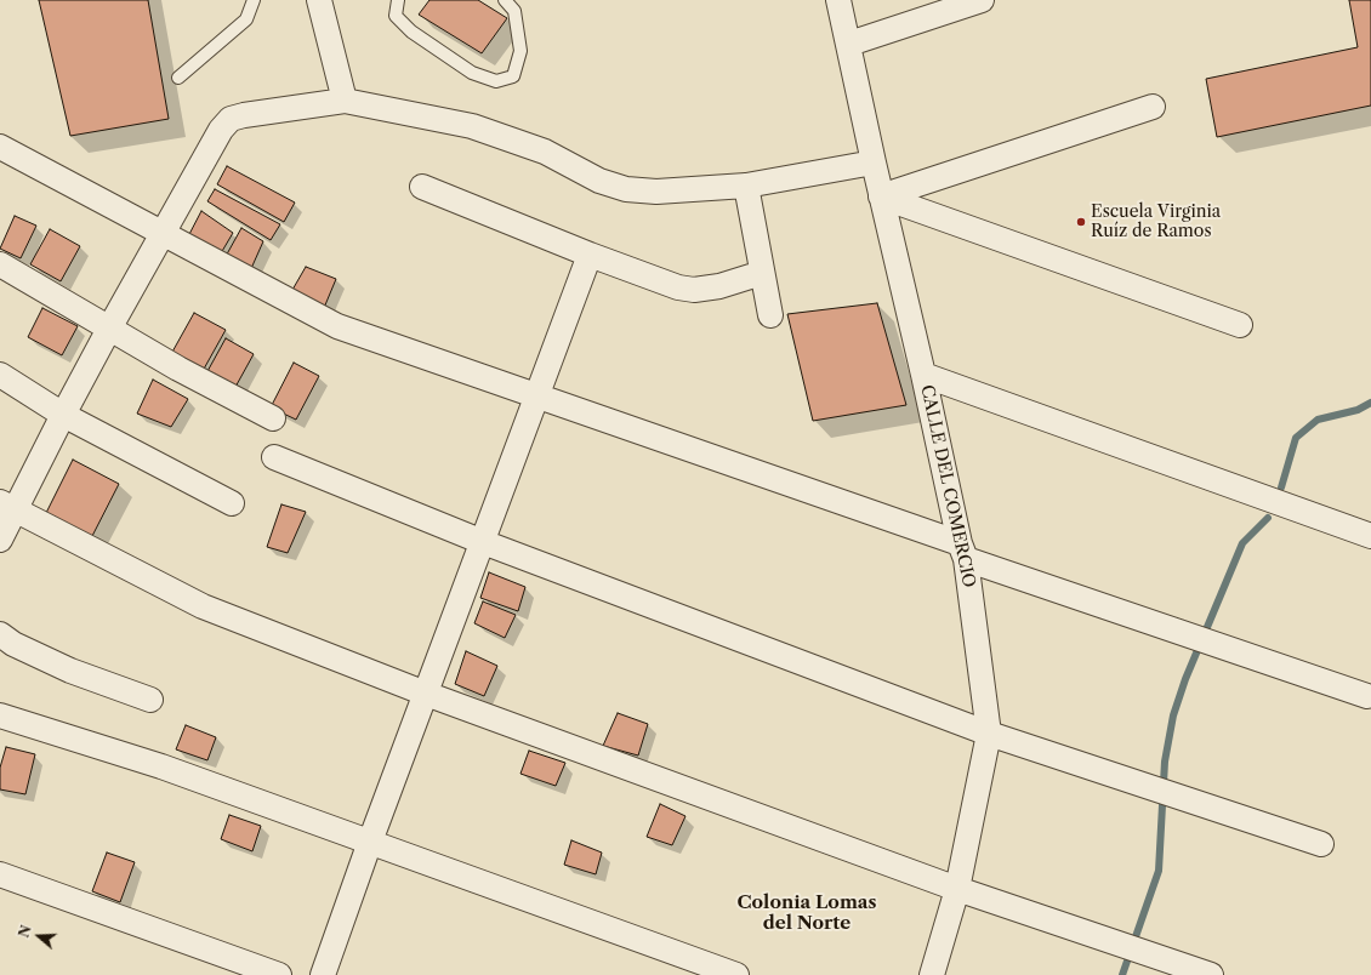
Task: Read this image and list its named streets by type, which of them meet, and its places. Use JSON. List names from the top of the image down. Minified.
{"streets":{"street":["CALLE DEL COMERCIO"]},"districts":["Colonia Lomas del Norte"],"places":["Escuela Virginia Ruíz de Ramos"],"north":"left"}
